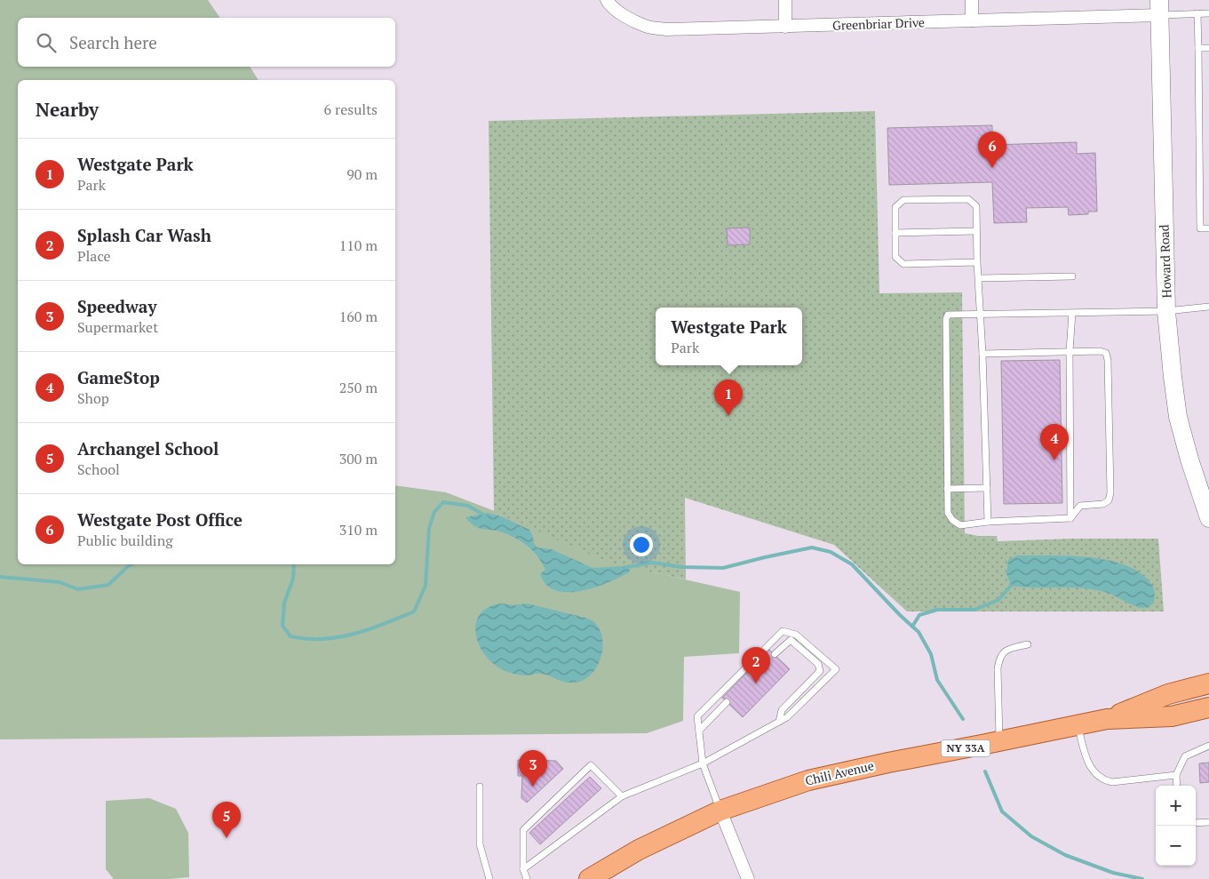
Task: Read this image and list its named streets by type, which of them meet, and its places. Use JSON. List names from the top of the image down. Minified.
{"streets":{"main road":["Howard Road","NY 33A","Chili Avenue"],"street":["Greenbriar Drive"]},"crossings":[["Greenbriar Drive","Howard Road"]],"page":{"search":"Search here","heading":["Nearby","6 results"],"pins":["6","1","4","2","3","5"],"list":[{"mark":"1","name":"Westgate Park","note":"Park","value":"90 m"},{"mark":"2","name":"Splash Car Wash","note":"Place","value":"110 m"},{"mark":"3","name":"Speedway","note":"Supermarket","value":"160 m"},{"mark":"4","name":"GameStop","note":"Shop","value":"250 m"},{"mark":"5","name":"Archangel School","note":"School","value":"300 m"},{"mark":"6","name":"Westgate Post Office","note":"Public building","value":"310 m"}],"popup":["Westgate Park","Park"],"map_buttons":["+","−"]}}
